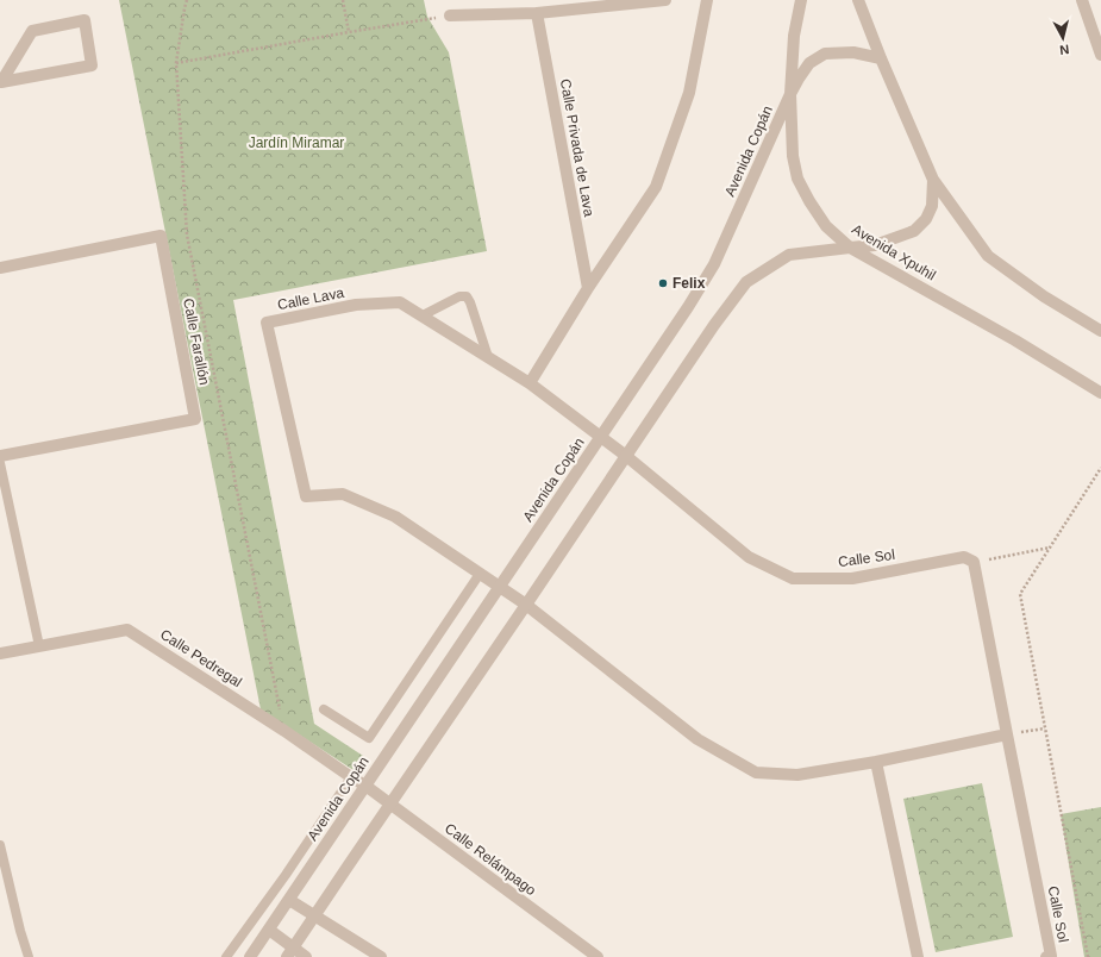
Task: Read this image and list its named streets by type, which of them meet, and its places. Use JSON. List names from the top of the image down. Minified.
{"streets":{"street":["Calle Privada de Lava","Avenida Copán","Avenida Xpuhil","Calle Lava","Calle Farallón","Calle Sol","Calle Pedregal","Calle Relámpago"]},"crossings":[["Avenida Copán","Avenida Xpuhil"],["Avenida Copán","Calle Lava"],["Avenida Copán","Calle Pedregal"],["Avenida Copán","Calle Relámpago"],["Calle Lava","Calle Sol"],["Calle Pedregal","Calle Relámpago"]],"parks":["Jardín Miramar"],"places":["Felix"],"north":"bottom"}
